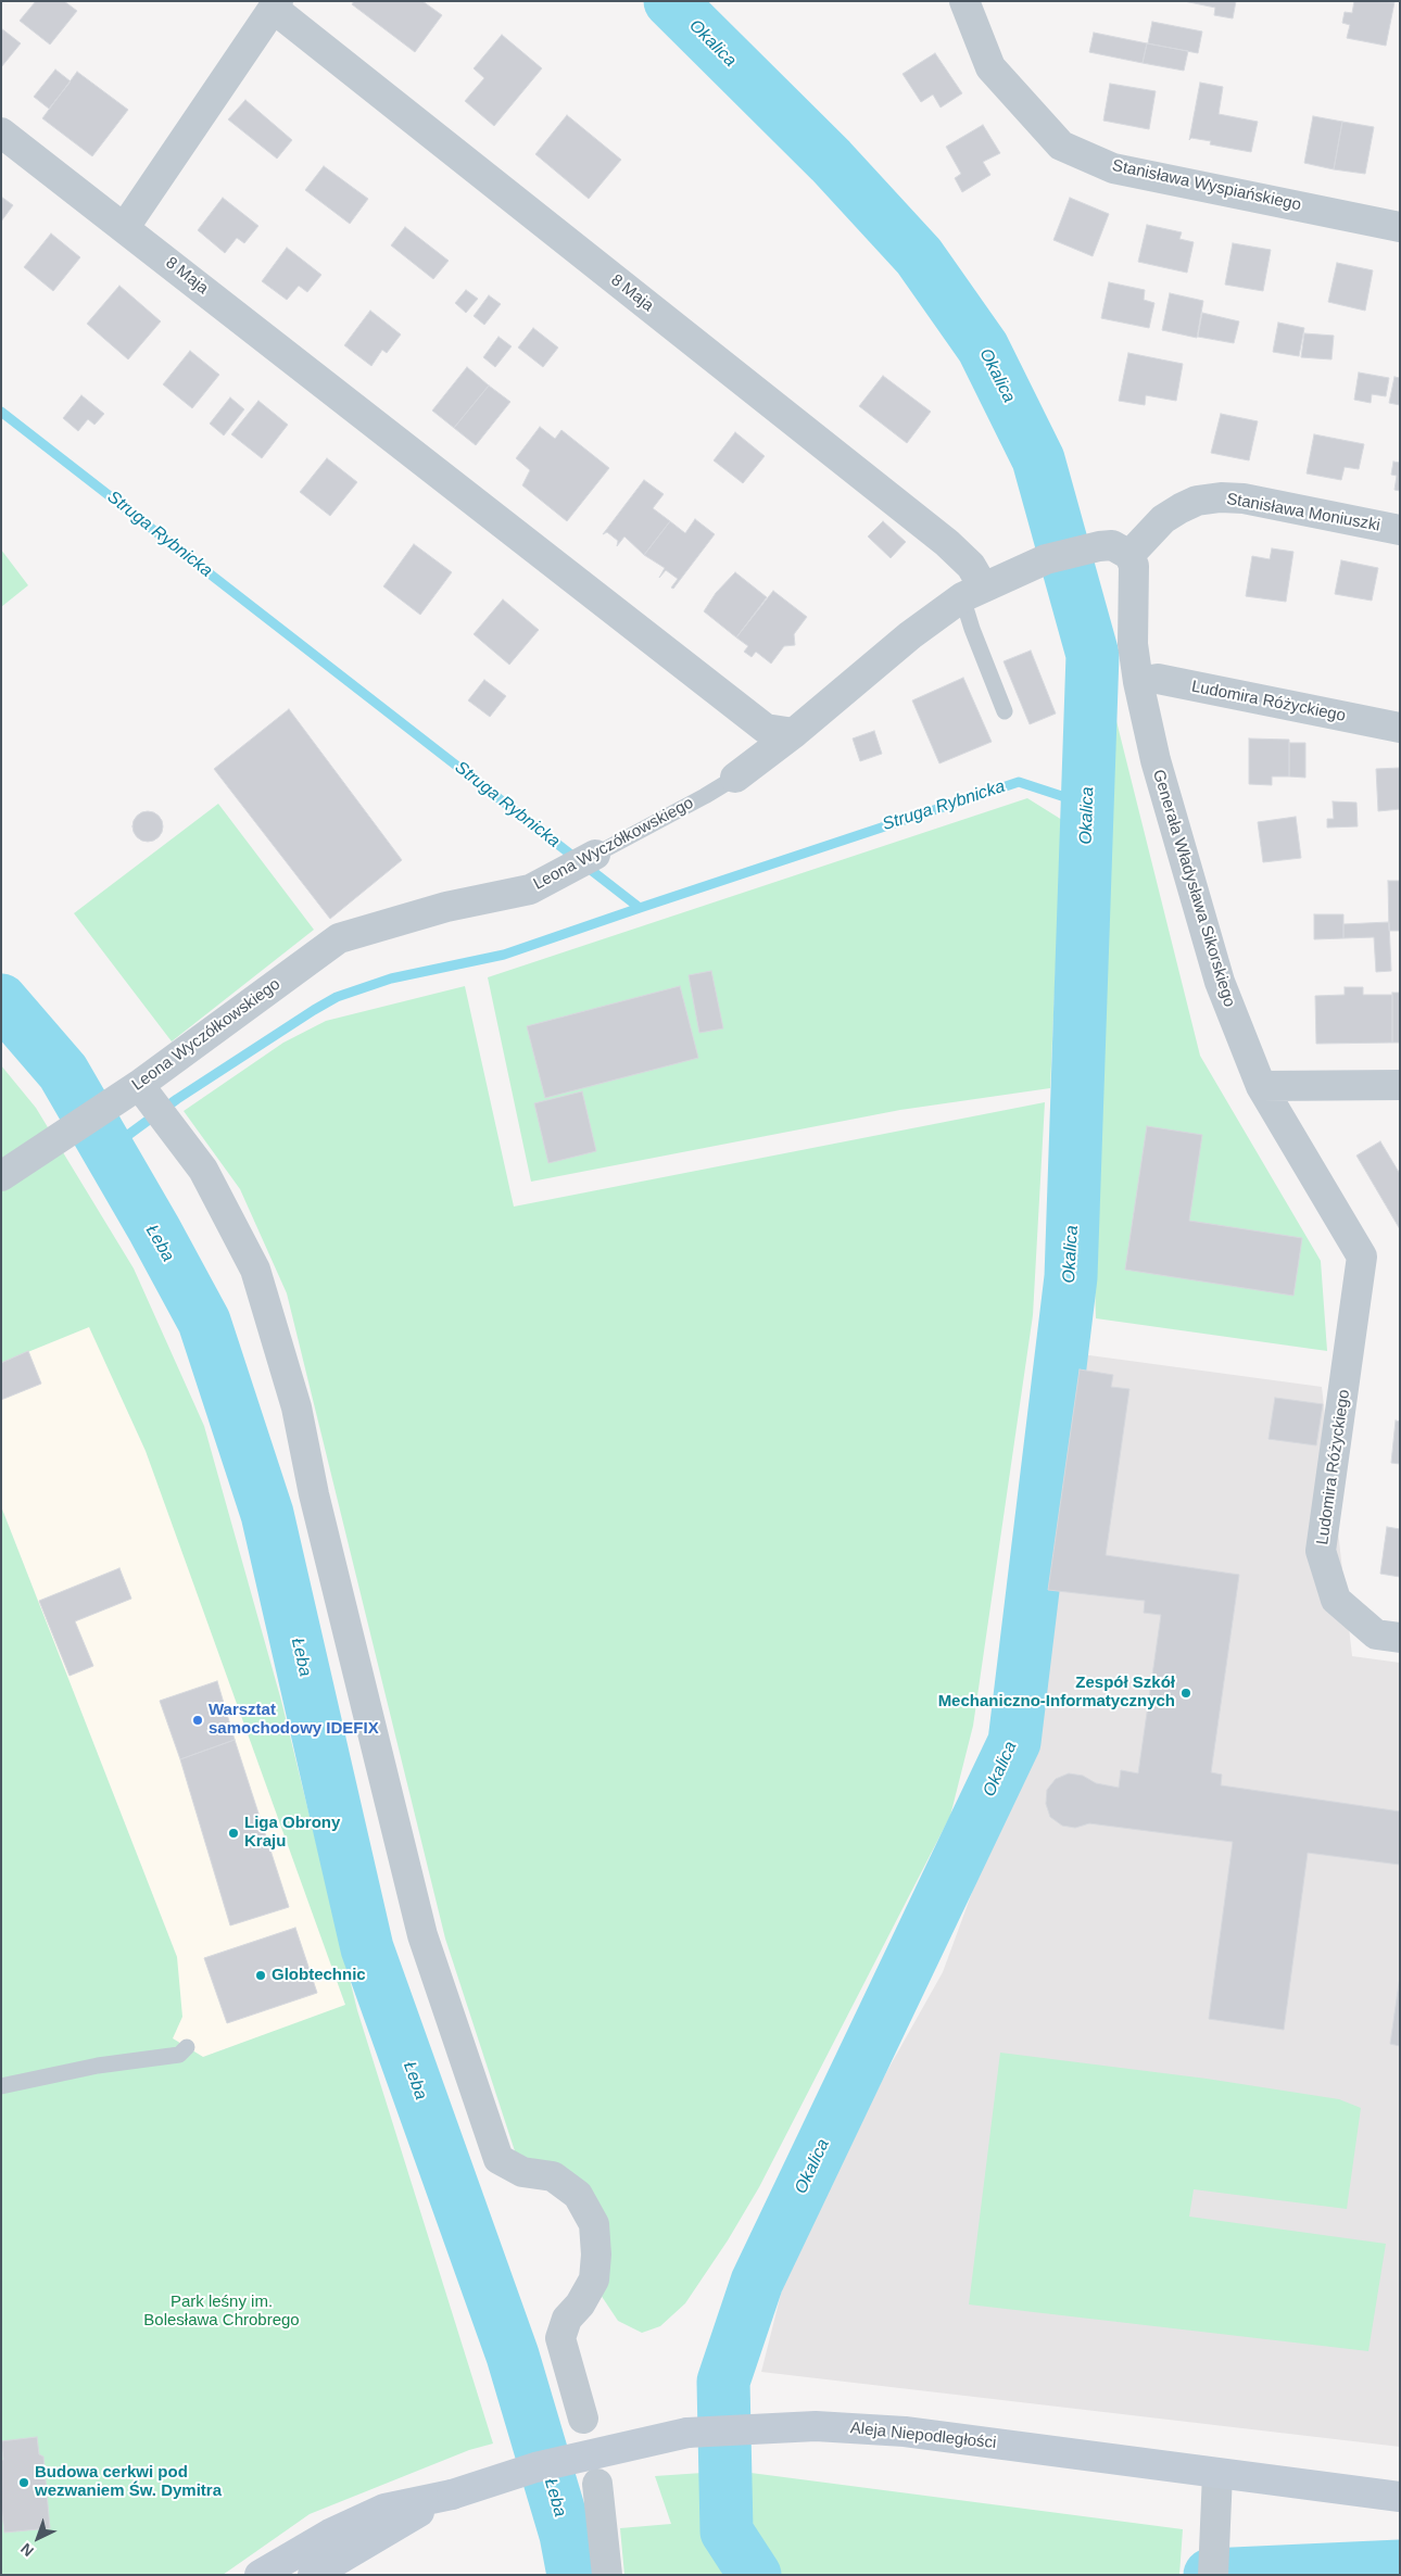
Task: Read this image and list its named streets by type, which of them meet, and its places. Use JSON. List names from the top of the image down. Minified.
{"streets":{"main road":["Aleja Niepodległości"],"street":["Stanisława Wyspiańskiego","8 Maja","Stanisława Moniuszki","Ludomira Różyckiego","Leona Wyczółkowskiego","Generała Władysława Sikorskiego"]},"crossings":[["8 Maja","Leona Wyczółkowskiego"],["Stanisława Moniuszki","Leona Wyczółkowskiego"],["Stanisława Moniuszki","Generała Władysława Sikorskiego"],["Ludomira Różyckiego","Generała Władysława Sikorskiego"],["Leona Wyczółkowskiego","Generała Władysława Sikorskiego"]],"water":["Okalica","Struga Rybnicka","Łeba"],"parks":["Park leśny im. Bolesława Chrobrego"],"places":["Zespół Szkół Mechaniczno-Informatycznych","Warsztat samochodowy IDEFIX","Liga Obrony Kraju","Globtechnic","Budowa cerkwi pod wezwaniem Św. Dymitra"],"north":"bottom left"}
